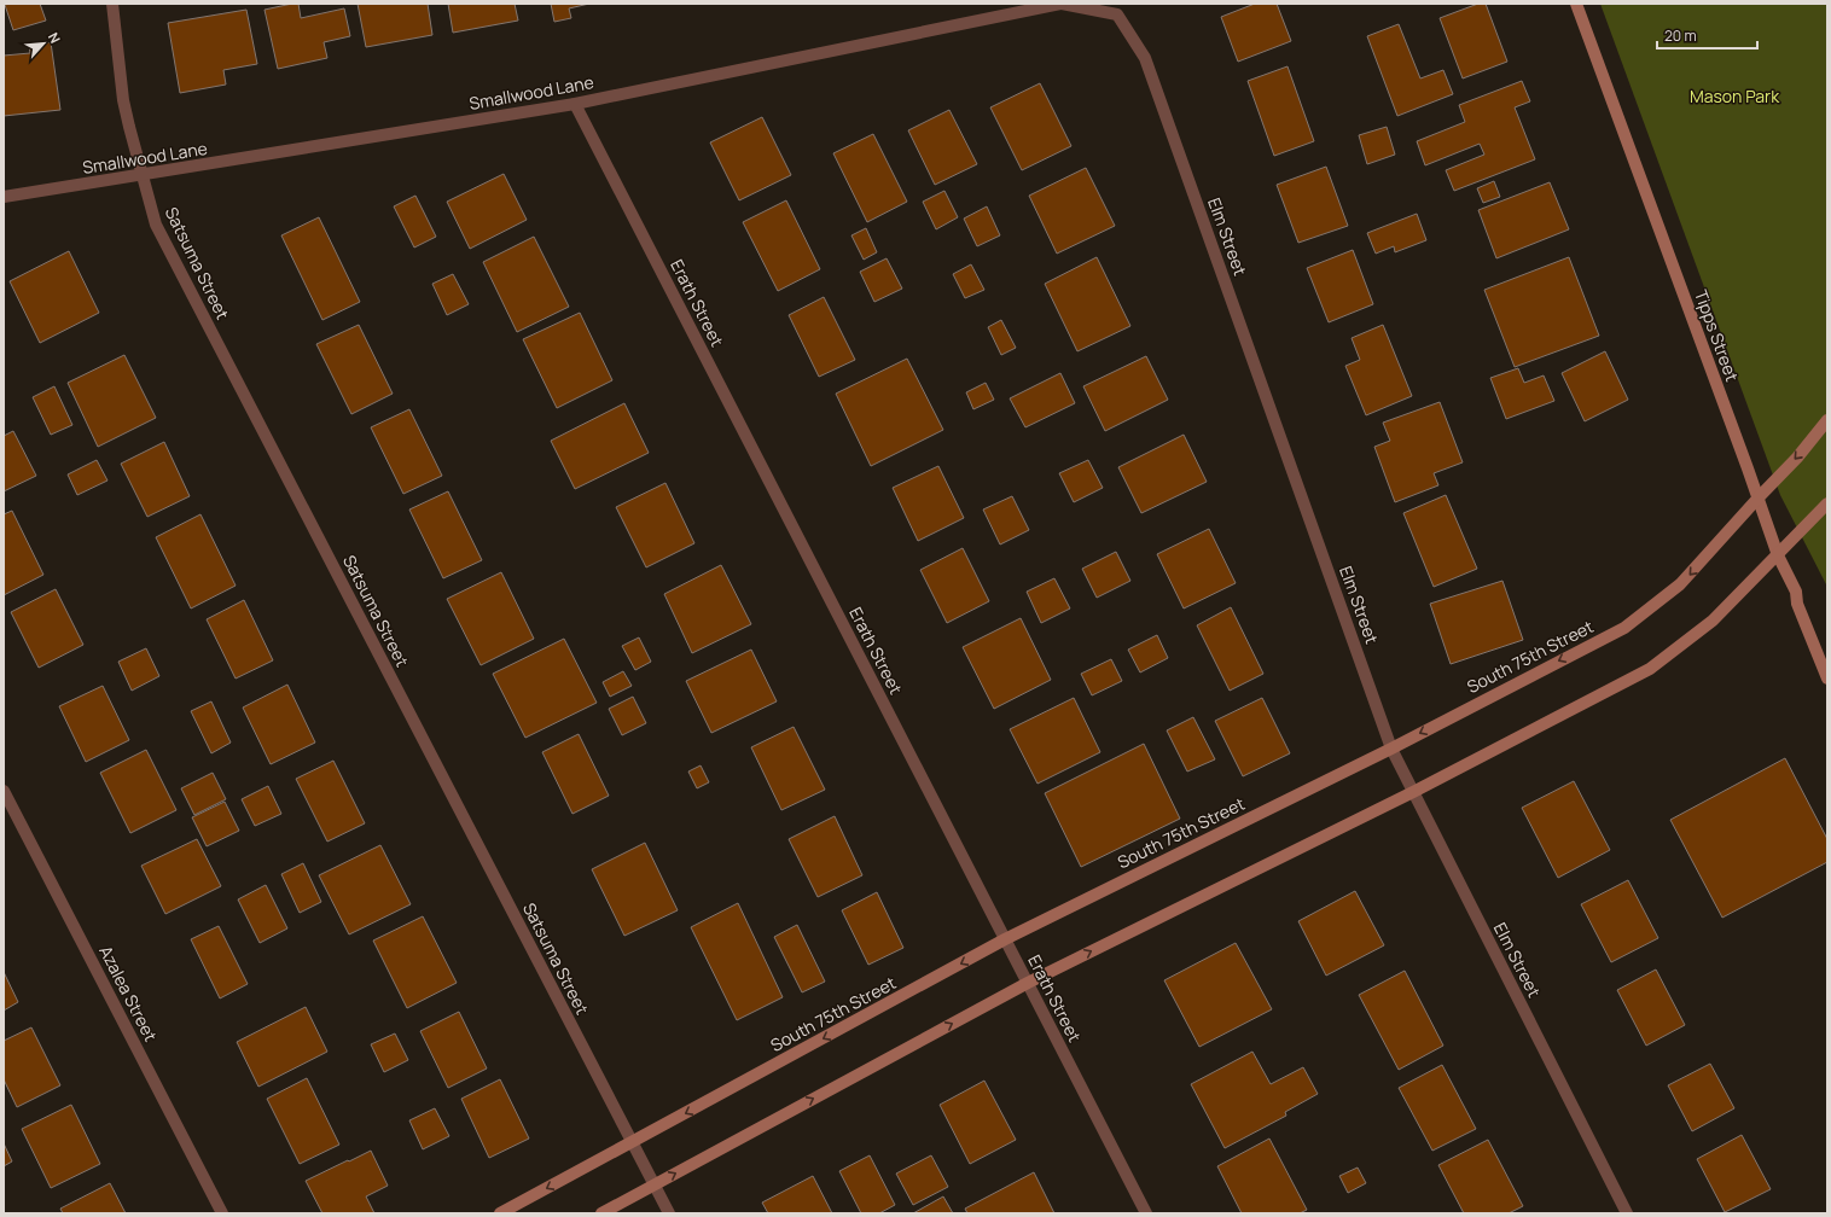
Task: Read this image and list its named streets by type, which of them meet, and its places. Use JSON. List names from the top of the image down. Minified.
{"streets":{"main road":["Tipps Street","South 75th Street"],"street":["Smallwood Lane","Elm Street","Satsuma Street","Erath Street","Azalea Street"]},"crossings":[["Smallwood Lane","Elm Street"],["Smallwood Lane","Satsuma Street"],["Smallwood Lane","Erath Street"],["Elm Street","South 75th Street"],["Satsuma Street","South 75th Street"],["Erath Street","South 75th Street"],["Tipps Street","South 75th Street"]],"parks":["Mason Park"],"scale_bar":"20 m","north":"top right"}
